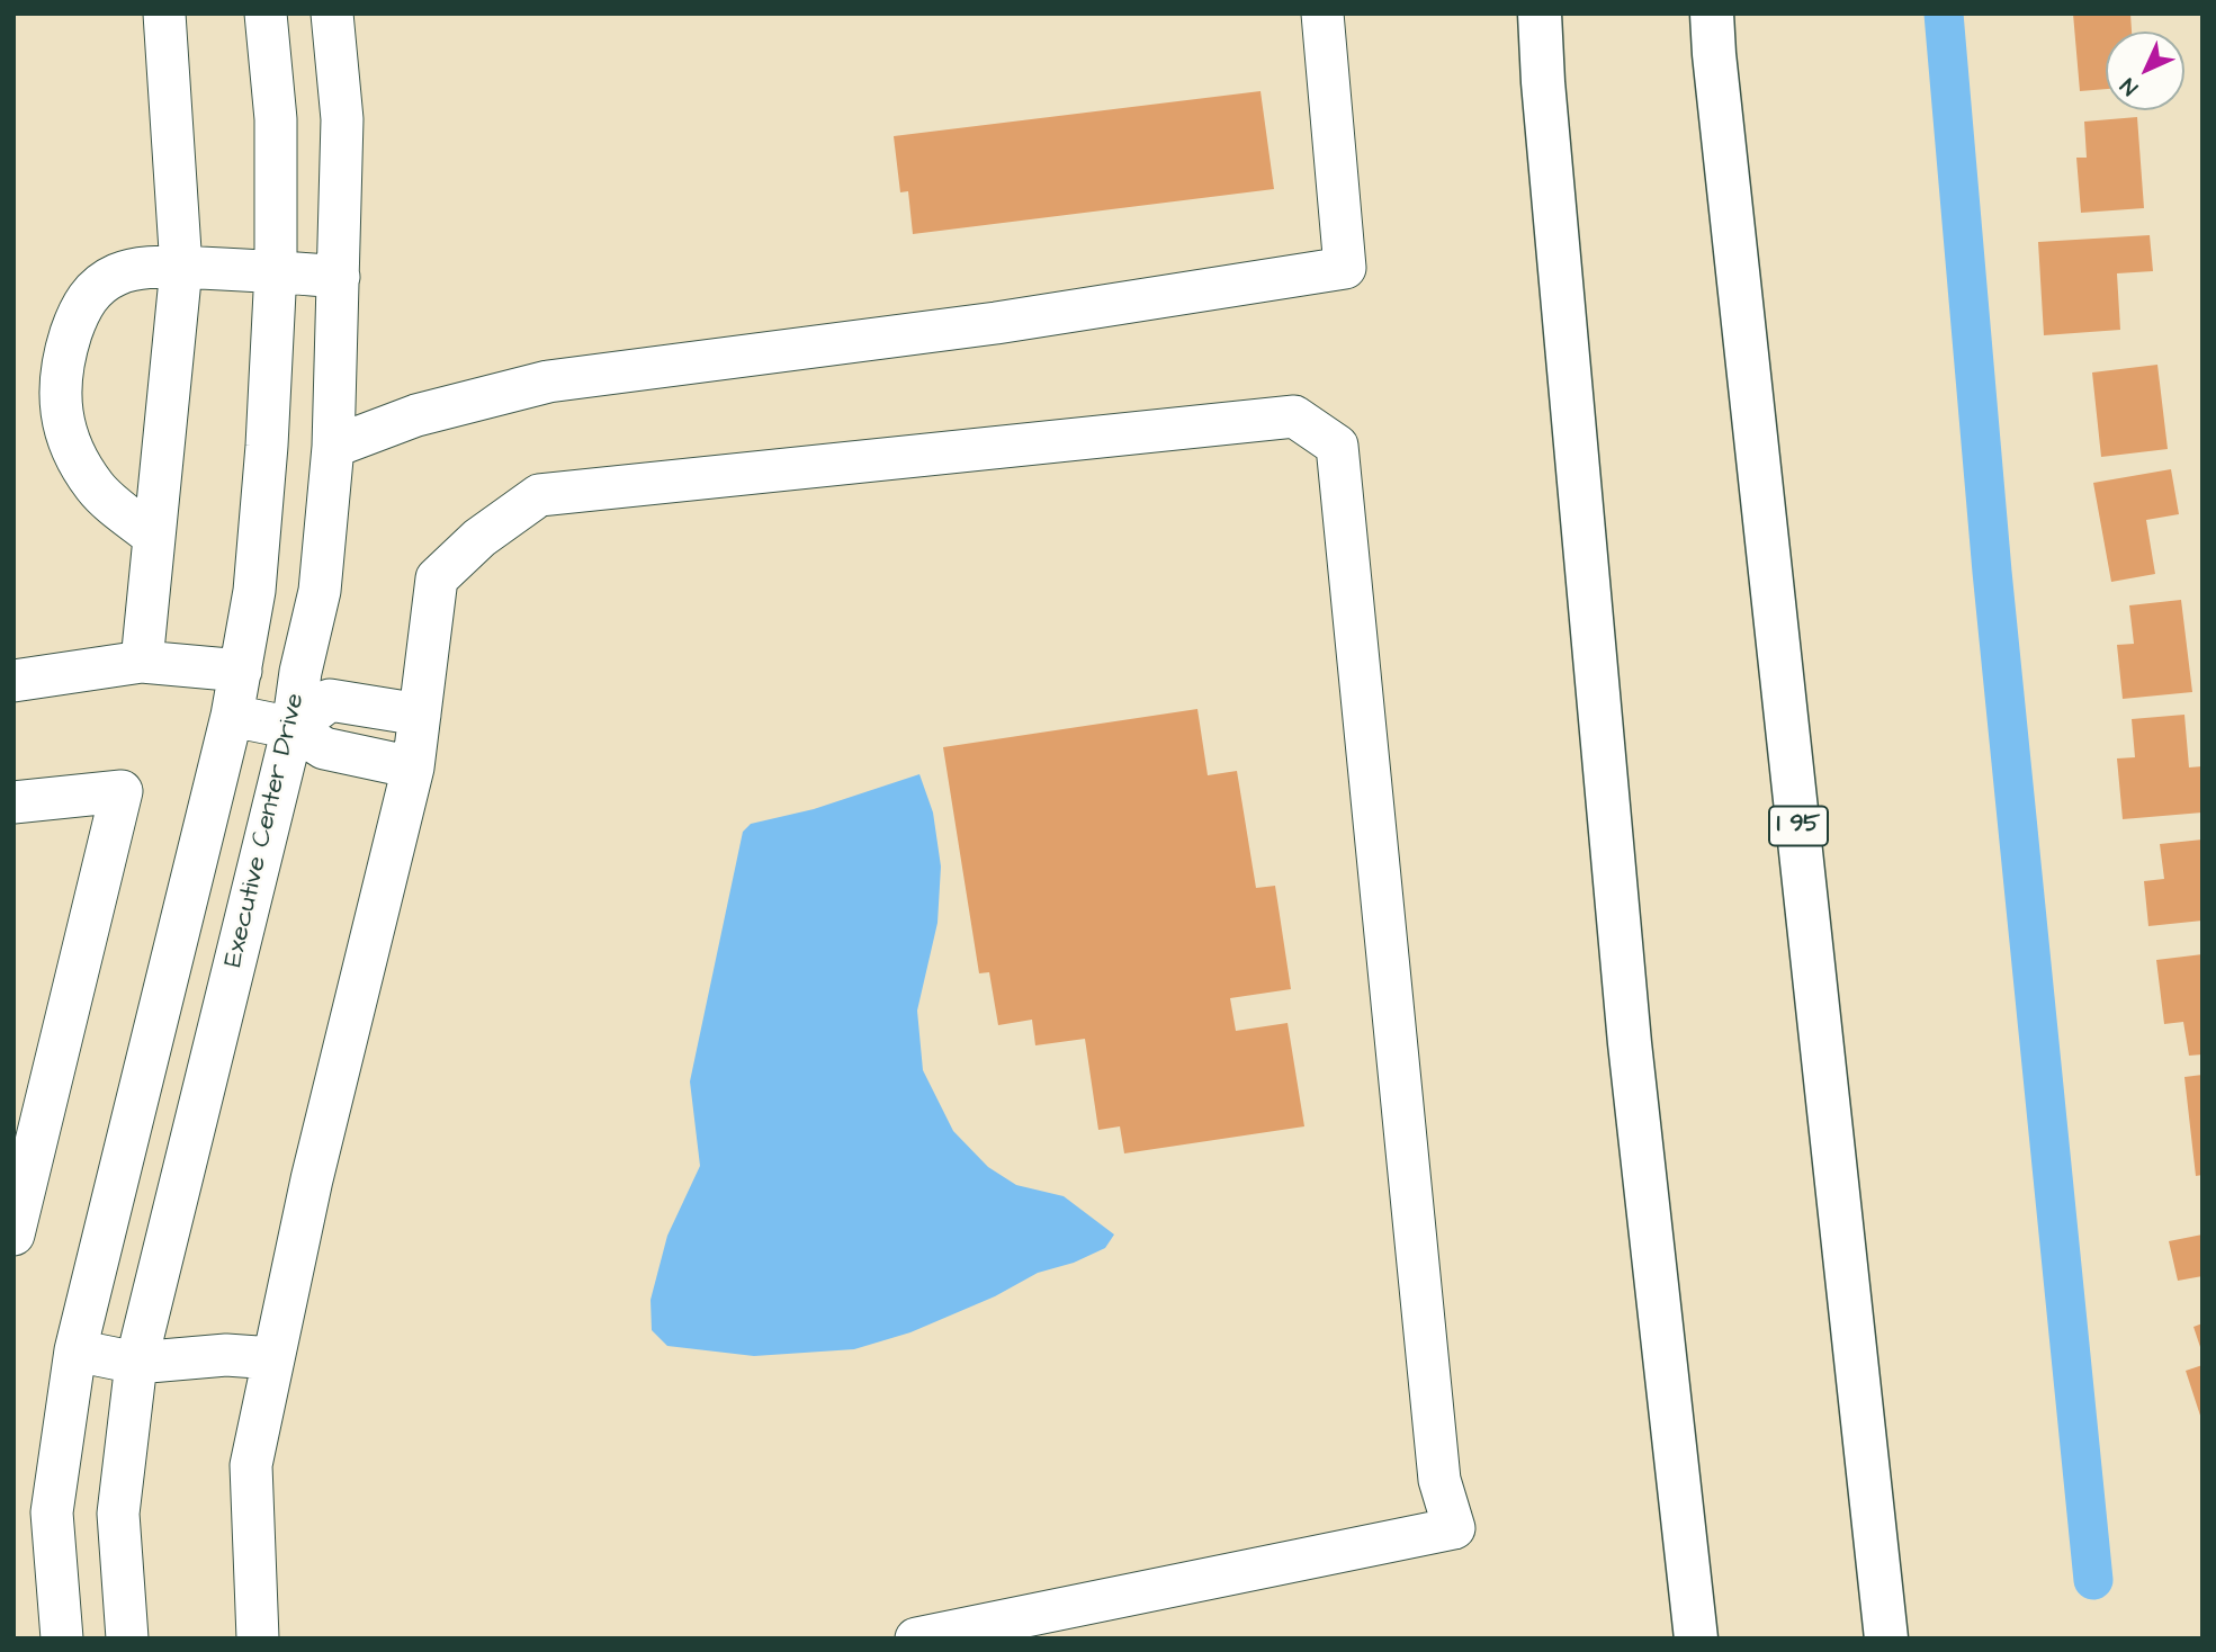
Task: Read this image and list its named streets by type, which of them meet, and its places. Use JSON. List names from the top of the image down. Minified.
{"streets":{"highway":["I 95"],"street":["Executive Center Drive"]},"north":"bottom left"}
